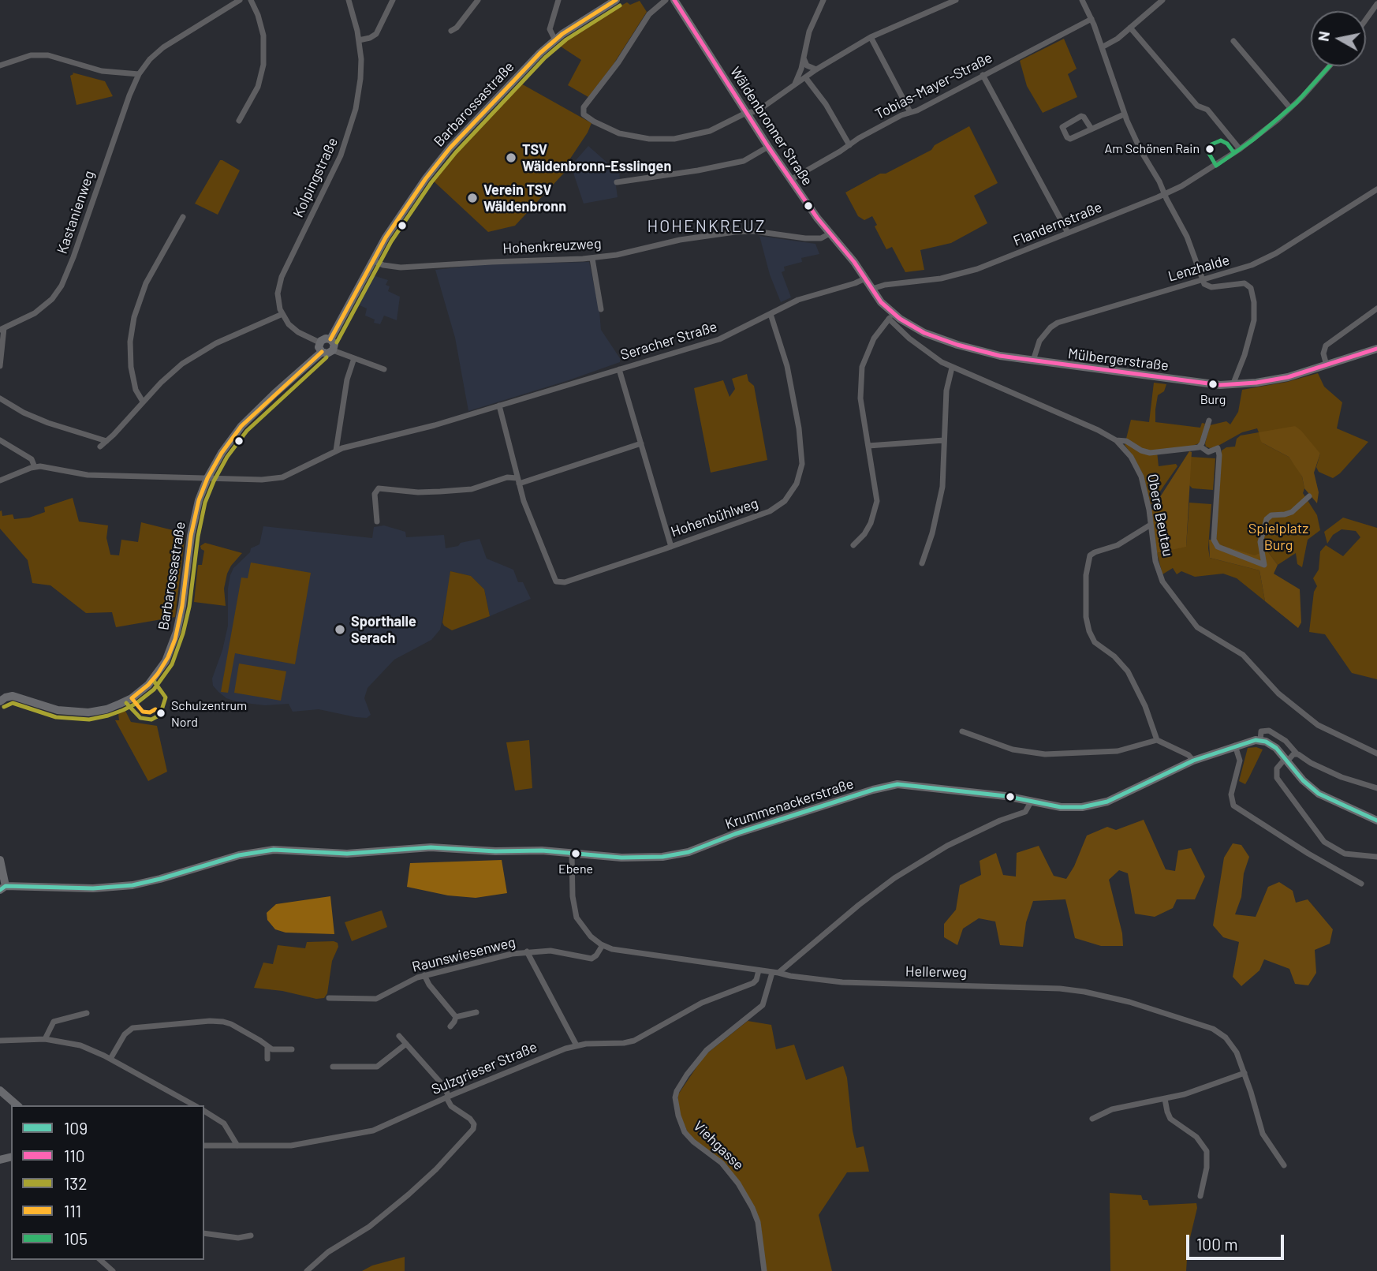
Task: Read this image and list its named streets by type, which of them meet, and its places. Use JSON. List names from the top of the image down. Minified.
{"streets":{"street":["Tobias-Mayer-Straße","Barbarossastraße","Wäldenbronner Straße","Kolpingstraße","Kastanienweg","Flandernstraße","Hohenkreuzweg","Lenzhalde","Seracher Straße","Mülbergerstraße","Obere Beutau","Hohenbühlweg","Krummenackerstraße","Raunswiesenweg","Hellerweg","Sulzgrieser Straße","Viehgasse"]},"crossings":[["Tobias-Mayer-Straße","Wäldenbronner Straße"],["Barbarossastraße","Hohenkreuzweg"],["Barbarossastraße","Seracher Straße"],["Wäldenbronner Straße","Flandernstraße"],["Wäldenbronner Straße","Hohenkreuzweg"],["Wäldenbronner Straße","Seracher Straße"],["Wäldenbronner Straße","Mülbergerstraße"],["Flandernstraße","Mülbergerstraße"],["Lenzhalde","Mülbergerstraße"],["Seracher Straße","Hohenbühlweg"],["Mülbergerstraße","Obere Beutau"],["Krummenackerstraße","Hellerweg"],["Raunswiesenweg","Hellerweg"],["Hellerweg","Sulzgrieser Straße"],["Hellerweg","Viehgasse"]],"districts":["HOHENKREUZ"],"parks":["Spielplatz Burg"],"places":["Am Schönen Rain","TSV Wäldenbronn-Esslingen","Verein TSV Wäldenbronn","Burg","Sporthalle Serach","Schulzentrum Nord","Ebene"],"lines":["transit line 110","transit line 111","transit line 132","transit line 105","transit line 109"],"legend":["109","110","132","111","105"],"scale_bar":"100 m","north":"left"}
